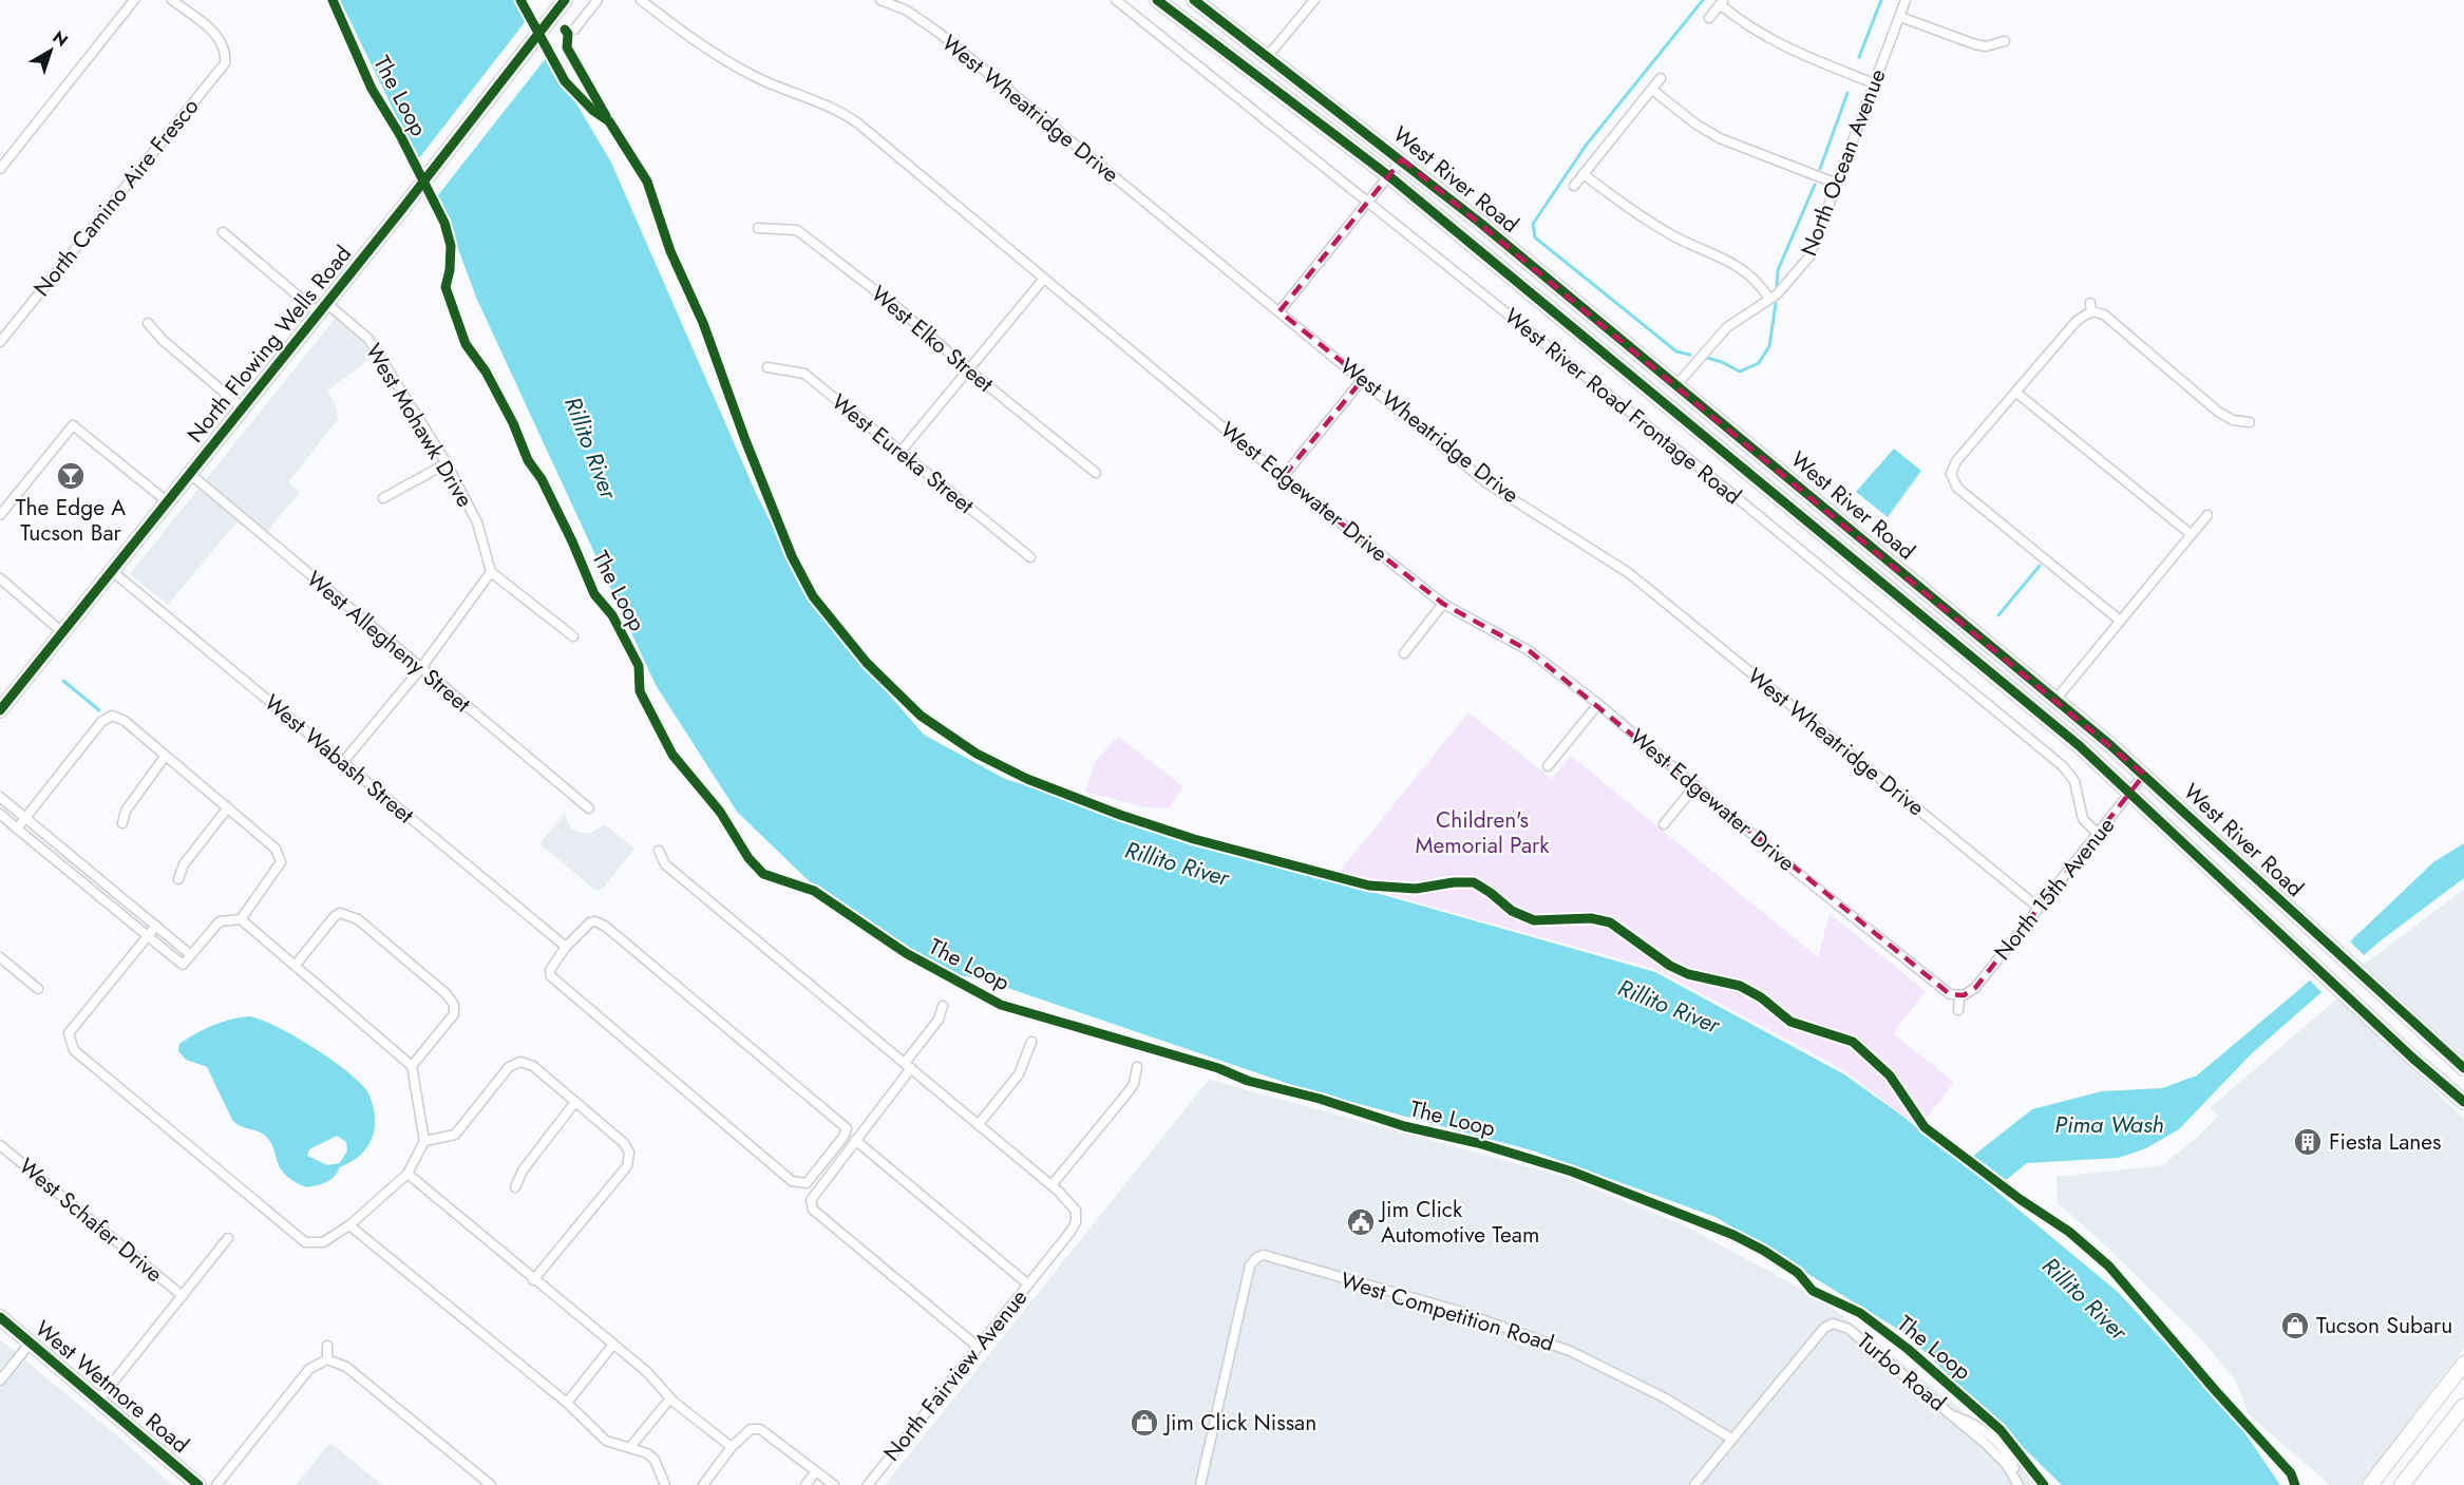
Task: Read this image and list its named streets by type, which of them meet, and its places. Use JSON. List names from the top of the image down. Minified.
{"streets":{"main road":["West River Road","North Flowing Wells Road","West Wetmore Road"],"street":["West Wheatridge Drive","North Ocean Avenue","North Camino Aire Fresco","West Elko Street","West River Road Frontage Road","West Mohawk Drive","West Eureka Street","West Edgewater Drive","West Allegheny Street","West Wabash Street","North 15th Avenue","West Schafer Drive","West Competition Road","Turbo Road","North Fairview Avenue"],"cycle path":["The Loop"]},"crossings":[["West Wheatridge Drive","North 15th Avenue"],["North Ocean Avenue","West River Road"],["West River Road","North 15th Avenue"],["North Flowing Wells Road","West Mohawk Drive"],["North Flowing Wells Road","West Allegheny Street"],["North Flowing Wells Road","West Wabash Street"],["West River Road Frontage Road","North 15th Avenue"],["West Edgewater Drive","North 15th Avenue"],["West Competition Road","Turbo Road"]],"water":["Rillito River","Pima Wash"],"parks":["Children's Memorial Park"],"places":{"bar":["The Edge A Tucson Bar"],"building":["Fiesta Lanes"],"public building":["Jim Click Automotive Team"],"shop":["Tucson Subaru","Jim Click Nissan"]},"north":"top right"}
